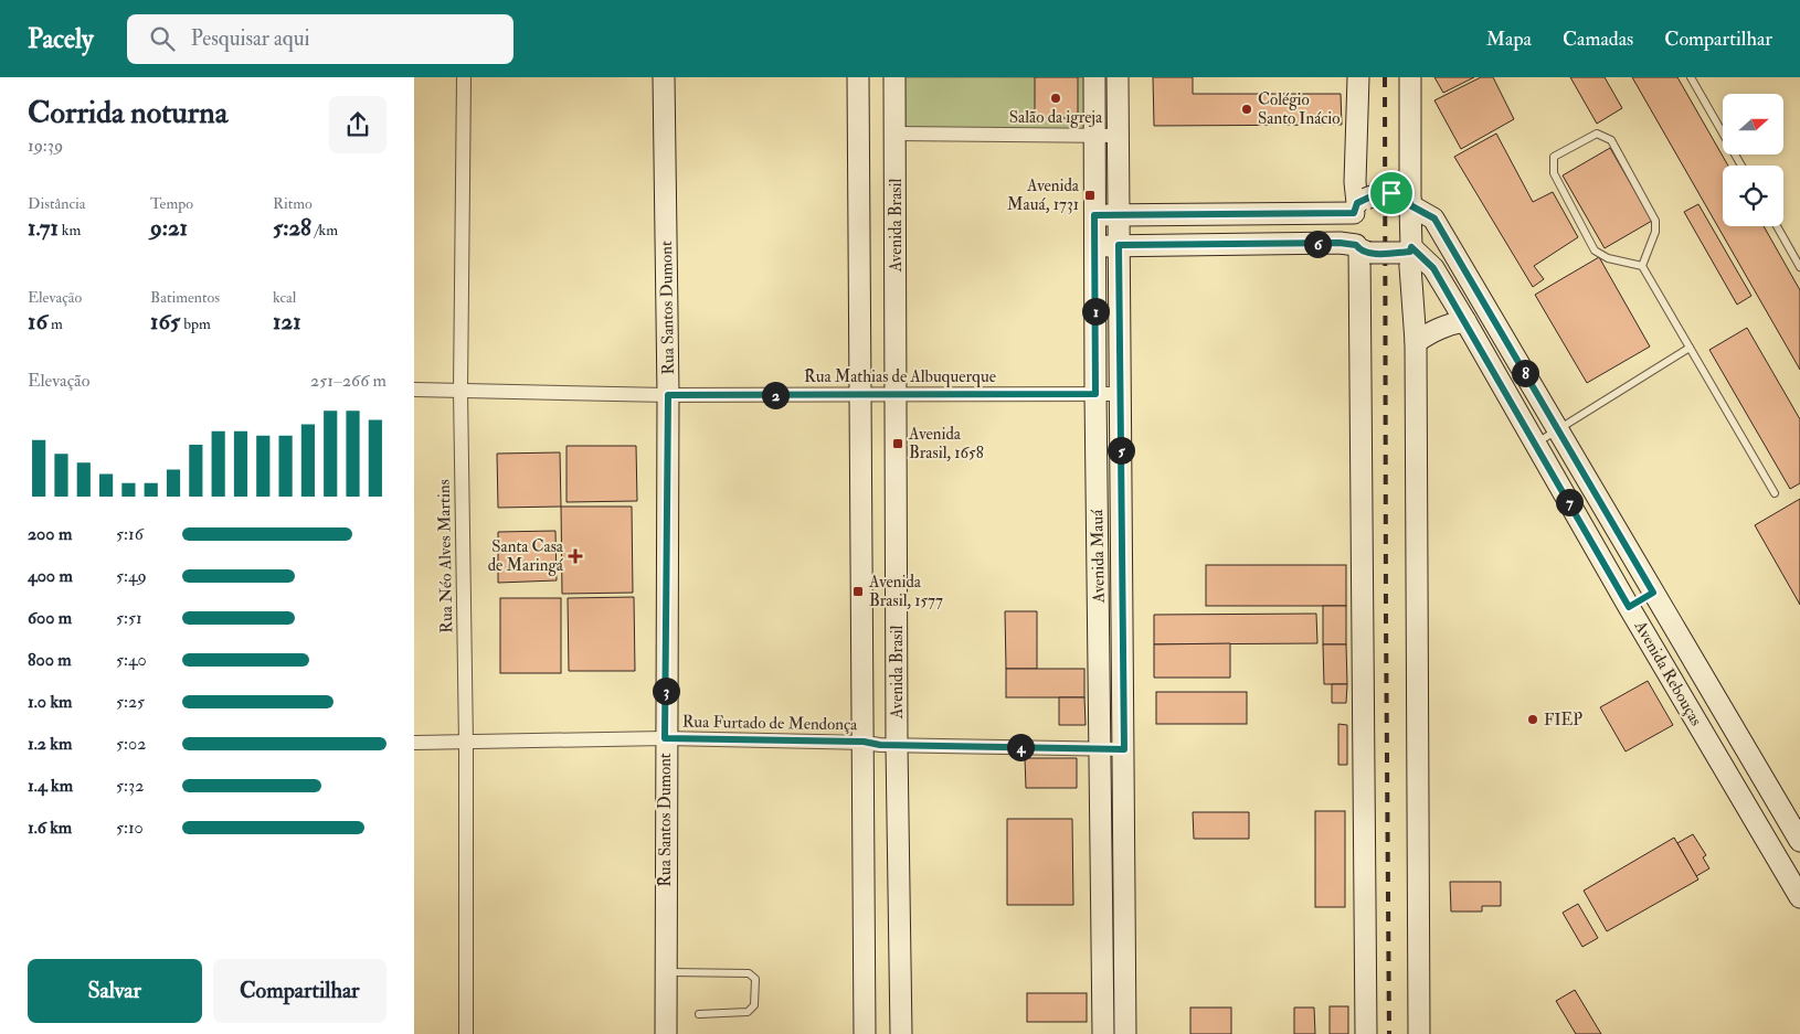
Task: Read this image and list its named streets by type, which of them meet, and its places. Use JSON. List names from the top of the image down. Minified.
{"streets":{"main road":["Avenida Brasil","Rua Santos Dumont","Avenida Mauá","Avenida Rebouças"],"street":["Rua Mathias de Albuquerque","Rua Néo Alves Martins","Rua Furtado de Mendonça"]},"crossings":[["Avenida Brasil","Rua Mathias de Albuquerque"],["Avenida Brasil","Rua Furtado de Mendonça"],["Rua Santos Dumont","Rua Mathias de Albuquerque"],["Rua Santos Dumont","Rua Furtado de Mendonça"],["Rua Mathias de Albuquerque","Rua Néo Alves Martins"],["Rua Mathias de Albuquerque","Avenida Mauá"],["Rua Néo Alves Martins","Rua Furtado de Mendonça"],["Avenida Mauá","Avenida Rebouças"],["Avenida Mauá","Rua Furtado de Mendonça"]],"places":{"other":["Salão da igreja","Colégio Santo Inácio","FIEP"],"transit":["Avenida Mauá, 1731","Avenida Brasil, 1658","Avenida Brasil, 1577"],"health":["Santa Casa de Maringá"]},"north":"right","page":{"header":"Pacely","search":"Pesquisar aqui","nav":["Mapa","Camadas","Compartilhar"],"heading":["Corrida noturna","19:39"],"stats":[["Distância","1.71 km"],["Tempo","9:21"],["Ritmo","5:28 /km"],["Elevação","16 m"],["Batimentos","165 bpm"],["kcal","121"]],"pins":["6","1","8","2","5","7","3","4"],"chart":["Elevação","251–266 m"],"list":[{"name":"200 m","note":"5:16"},{"name":"400 m","note":"5:49"},{"name":"600 m","note":"5:51"},{"name":"800 m","note":"5:40"},{"name":"1.0 km","note":"5:25"},{"name":"1.2 km","note":"5:02"},{"name":"1.4 km","note":"5:32"},{"name":"1.6 km","note":"5:10"}],"buttons":["Salvar","Compartilhar"]}}
